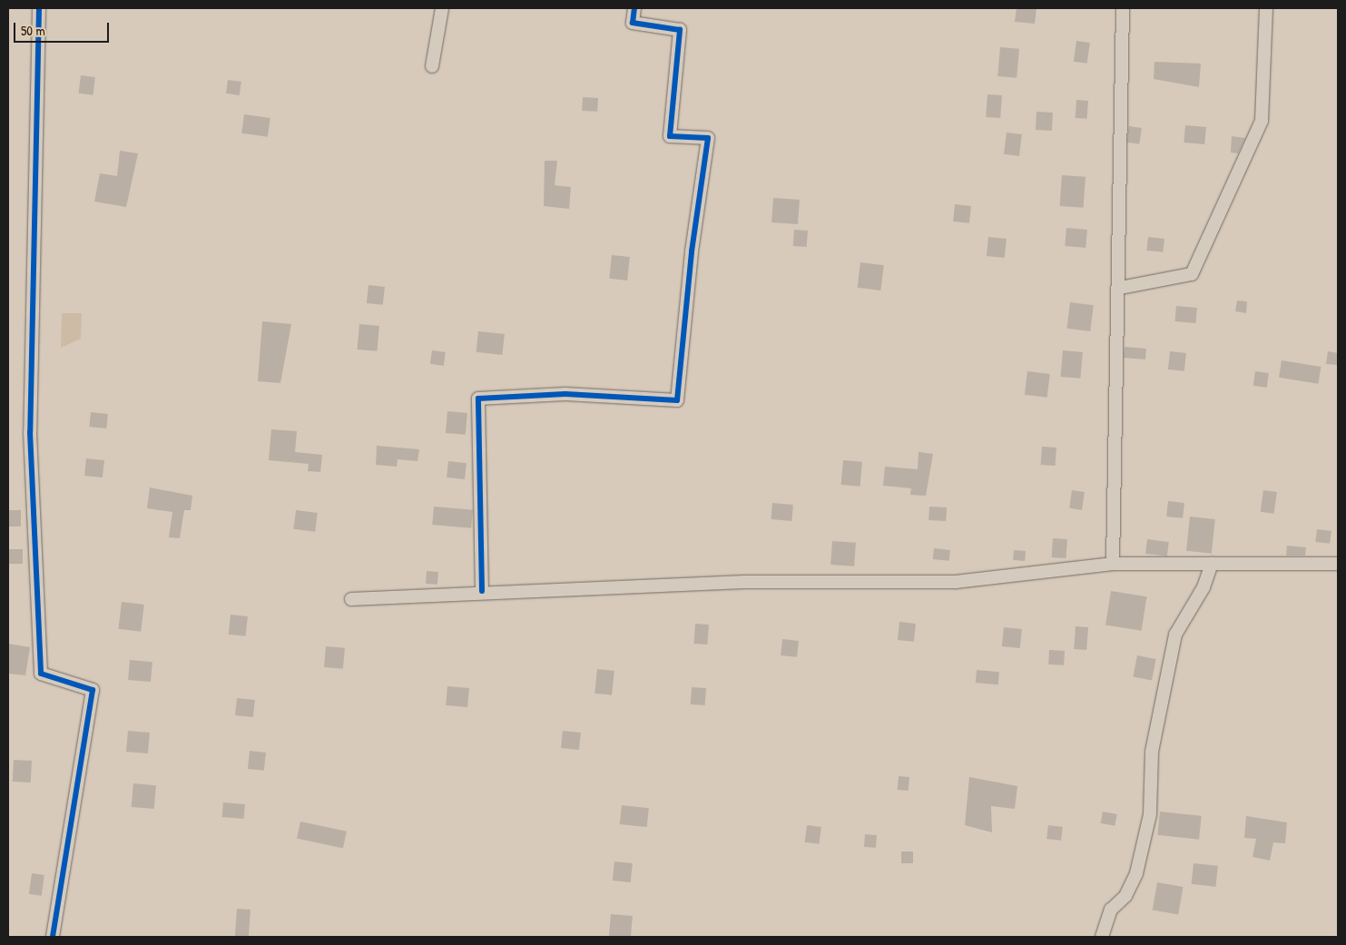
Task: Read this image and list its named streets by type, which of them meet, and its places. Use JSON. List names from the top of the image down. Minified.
{"scale_bar":"50 m"}
